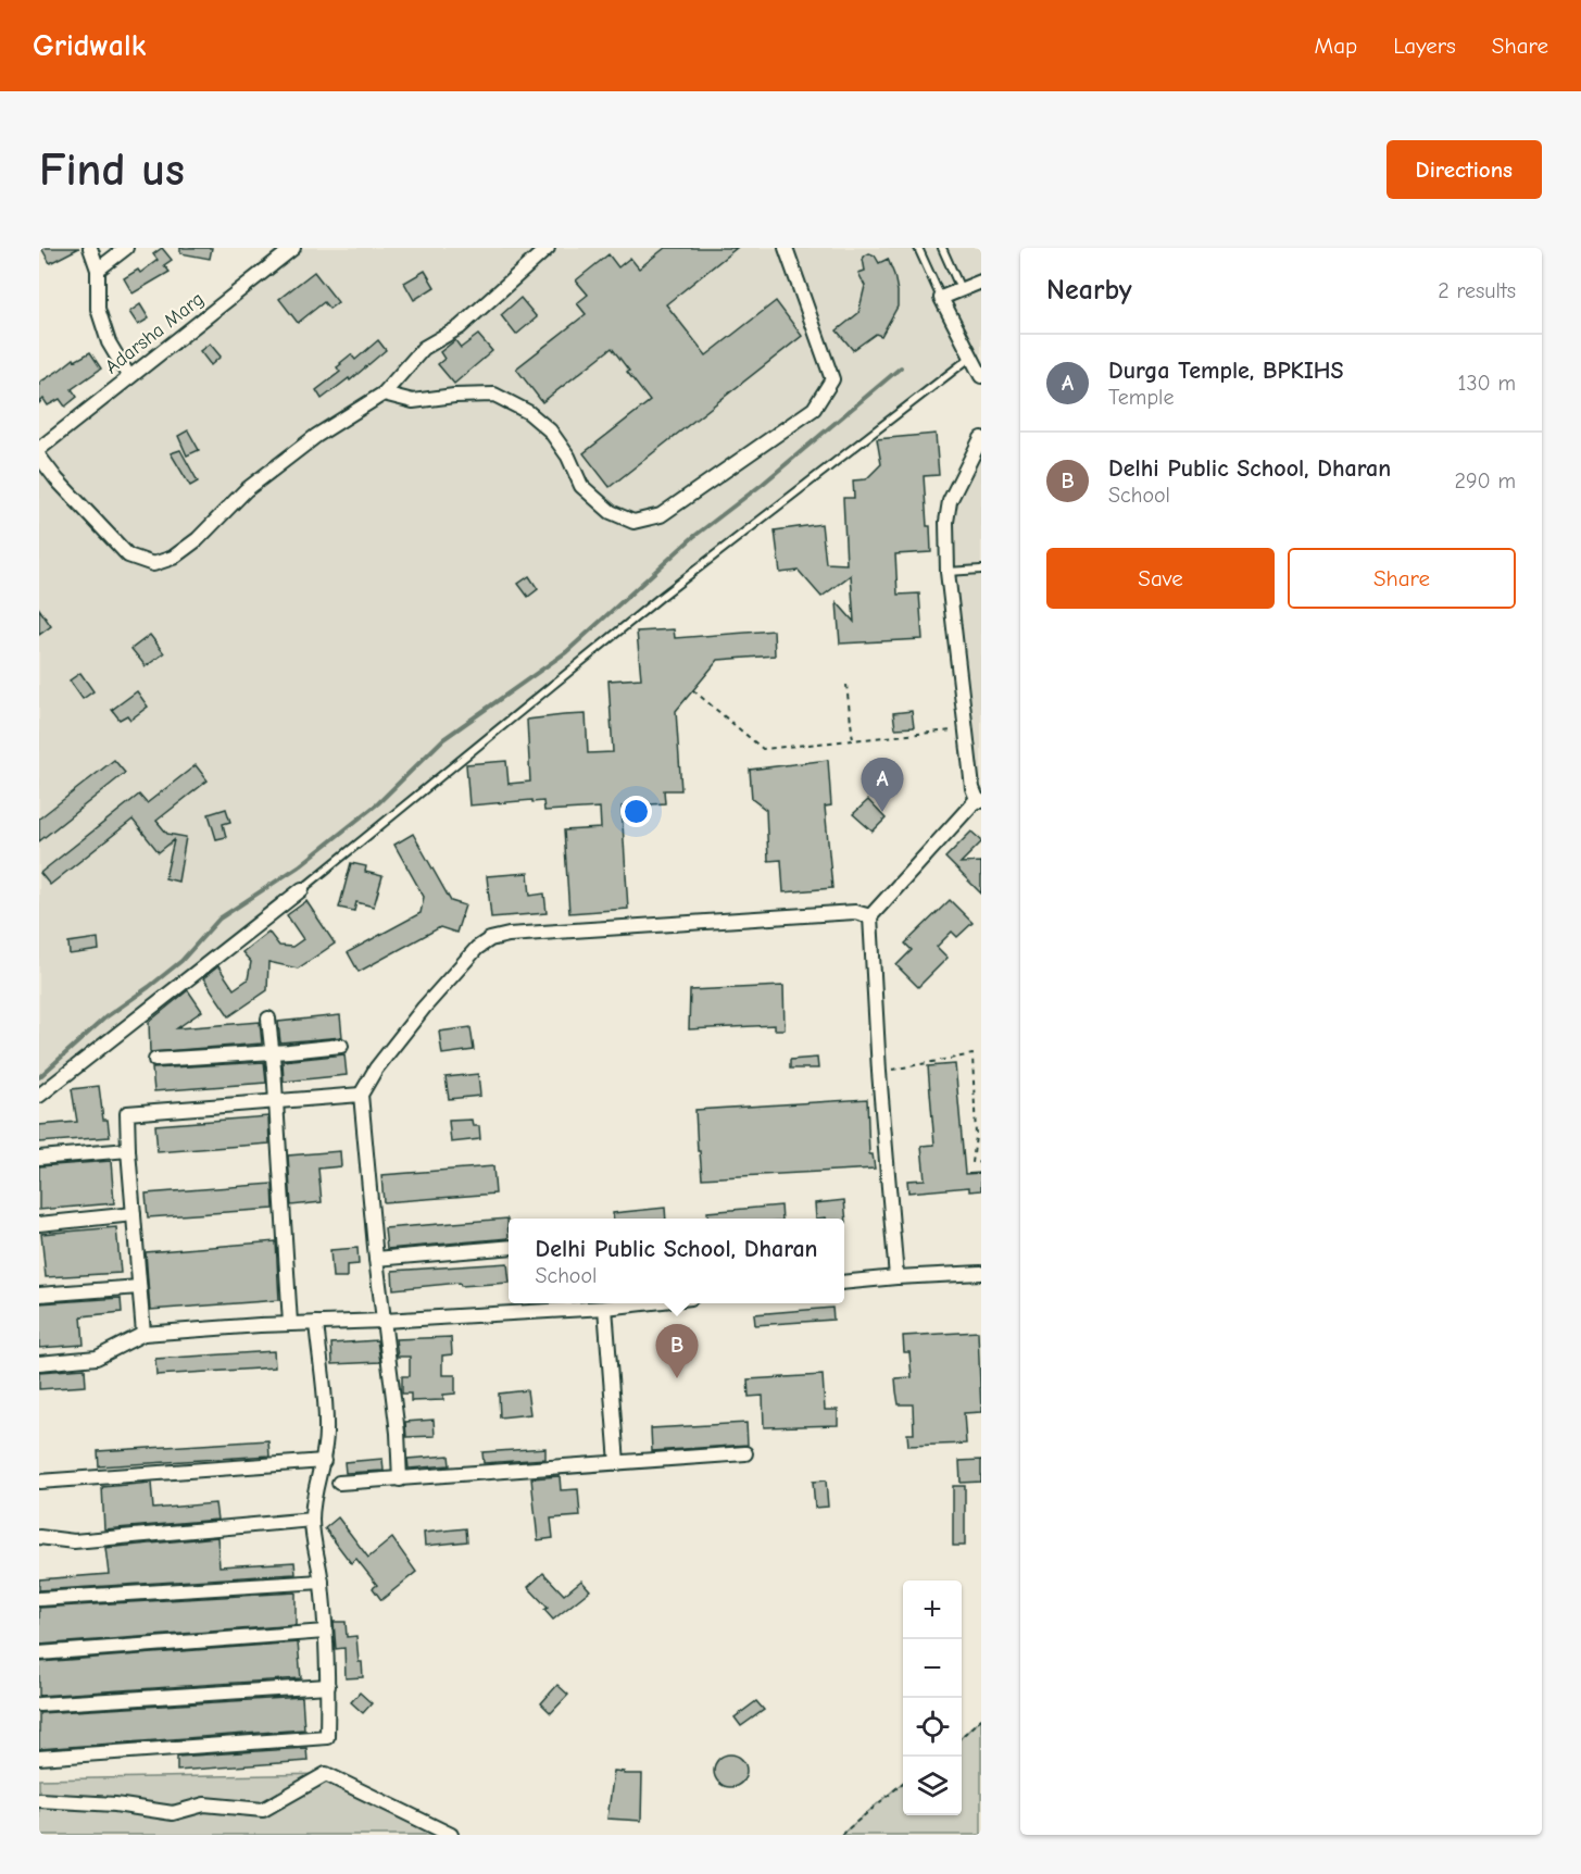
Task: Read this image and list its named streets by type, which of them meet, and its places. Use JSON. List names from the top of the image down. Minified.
{"streets":{"street":["Adarsha Marg"]},"page":{"header":"Gridwalk","nav":["Map","Layers","Share"],"buttons":["Directions",["Save","Share"]],"title":"Find us","heading":["Nearby","2 results"],"list":[{"mark":"A","name":"Durga Temple, BPKIHS","note":"Temple","value":"130 m"},{"mark":"B","name":"Delhi Public School, Dharan","note":"School","value":"290 m"}],"pins":["A","B"],"popup":["Delhi Public School, Dharan","School"],"map_buttons":["+","−"]}}
